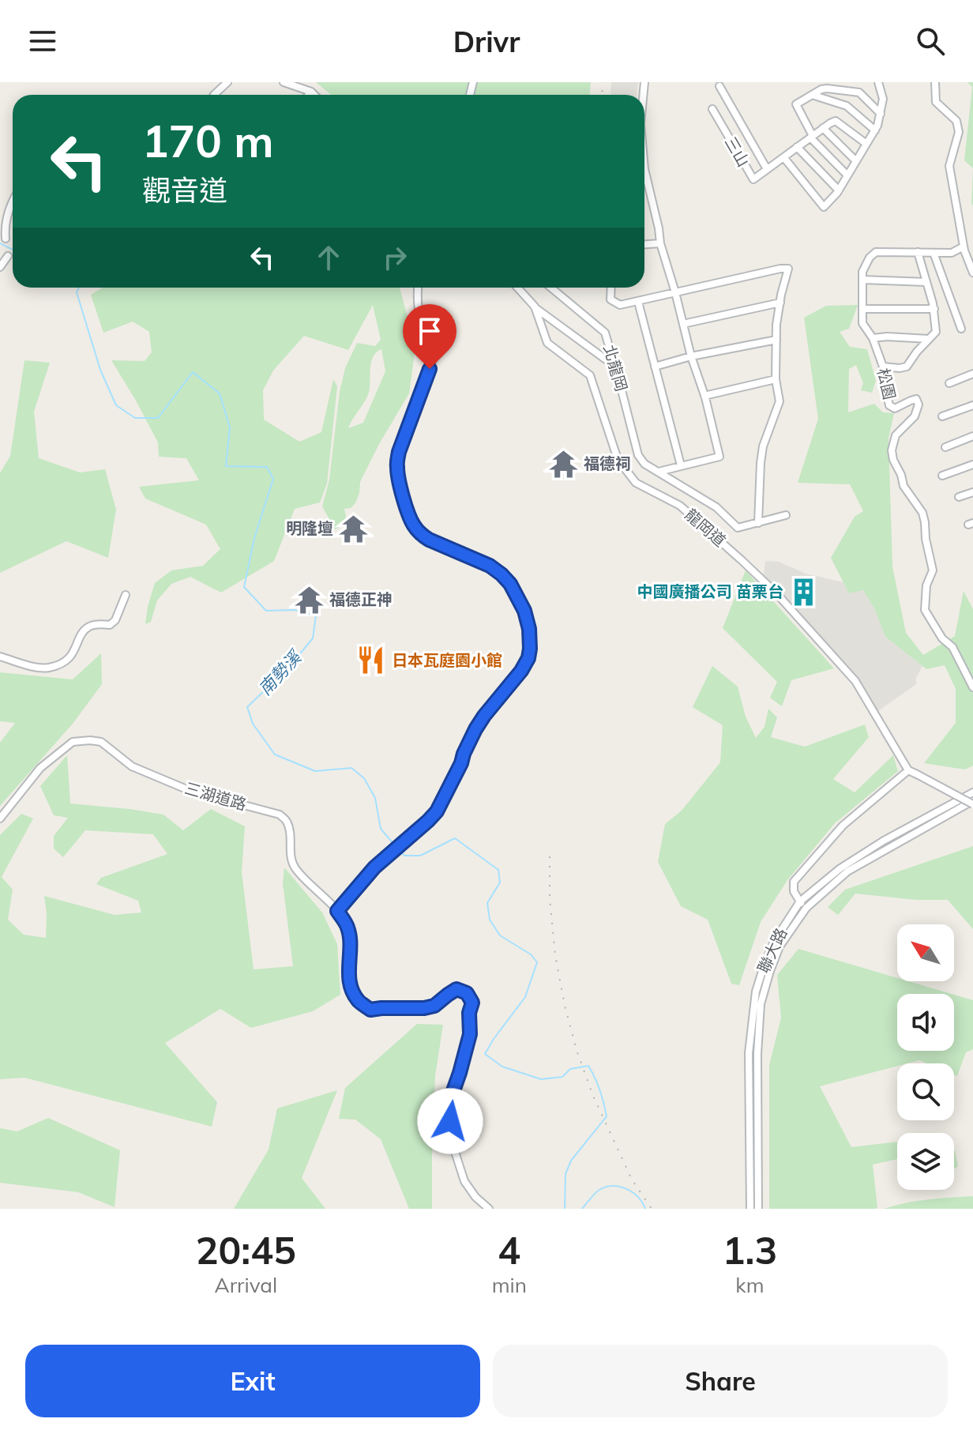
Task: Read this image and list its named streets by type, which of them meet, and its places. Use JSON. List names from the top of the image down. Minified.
{"streets":{"street":["三山","北龍岡","松園","龍岡道","三湖道路","聯大路"]},"water":["南勢溪"],"places":{"temple":["福德祠","明隆壇","福德正神"],"building":["中國廣播公司 苗栗台"],"restaurant":["日本瓦庭園小館"]},"north":"top left","page":{"header":"Drivr","turn":["170 m","觀音道"],"eta":["20:45","Arrival","4","min","1.3","km"],"buttons":["Exit","Share"]}}
